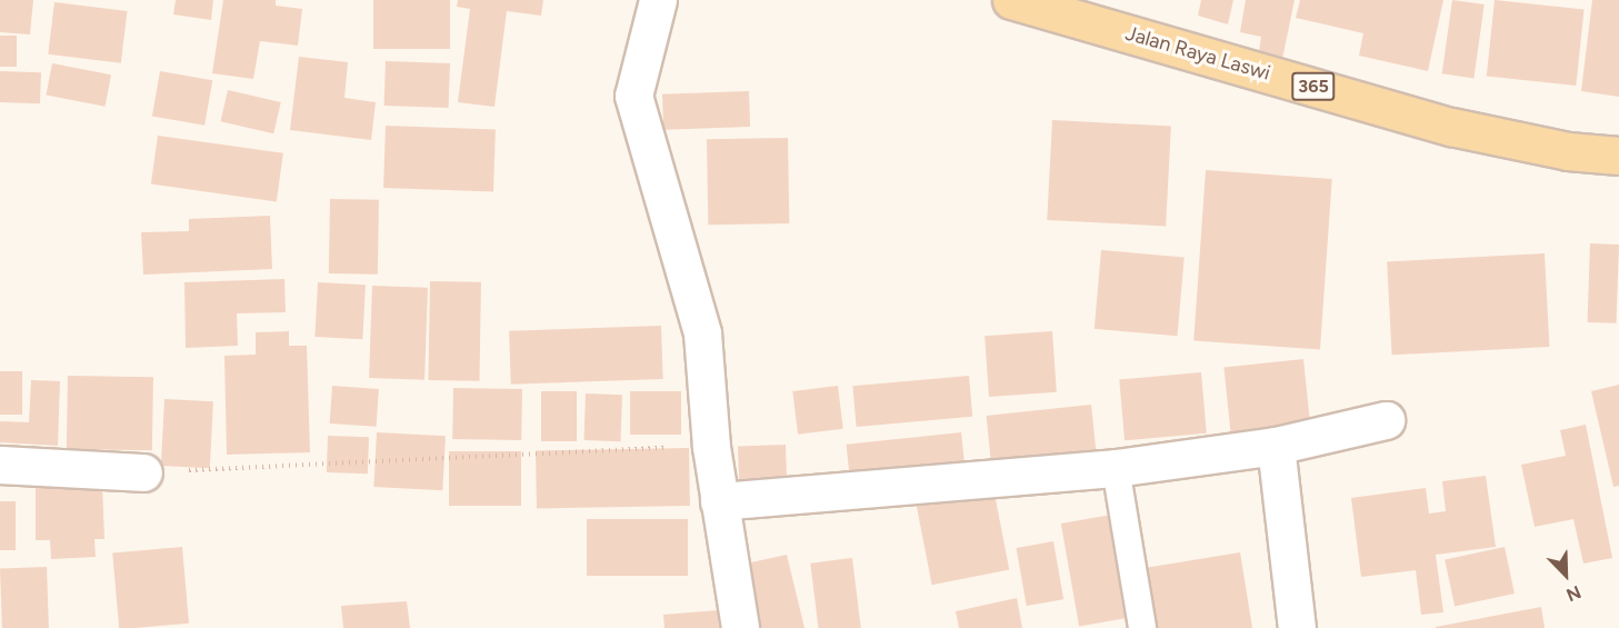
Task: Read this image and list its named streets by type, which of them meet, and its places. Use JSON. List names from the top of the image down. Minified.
{"streets":{"main road":["Jalan Raya Laswi","365"]},"north":"bottom right"}
